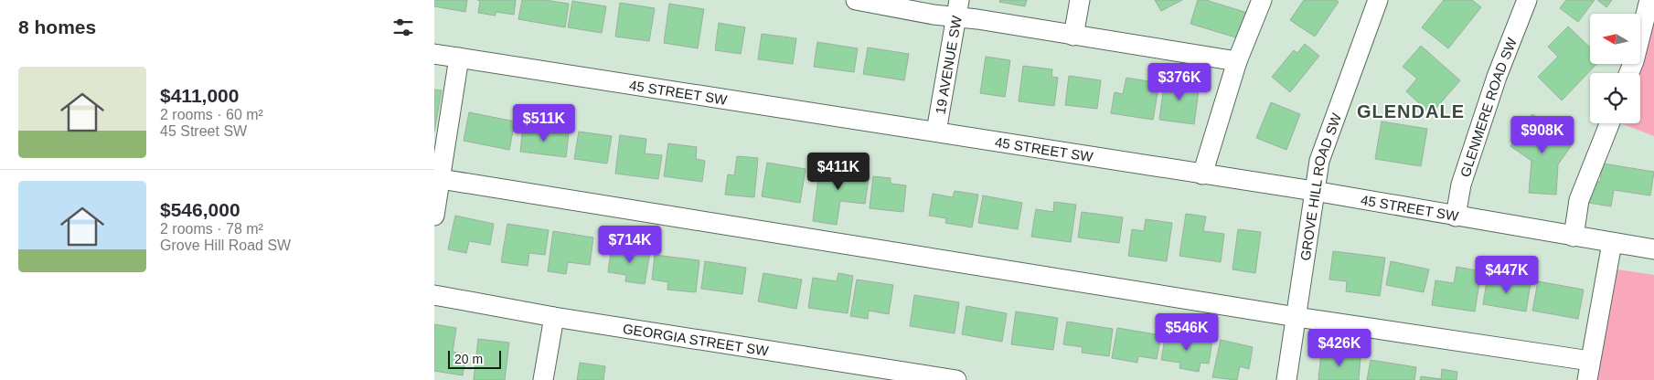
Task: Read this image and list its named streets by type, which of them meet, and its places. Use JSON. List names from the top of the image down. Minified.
{"streets":{"street":["19 AVENUE SW","45 STREET SW","GLENMERE ROAD SW","GROVE HILL ROAD SW","GEORGIA STREET SW"]},"crossings":[["19 AVENUE SW","45 STREET SW"],["45 STREET SW","GLENMERE ROAD SW"],["45 STREET SW","GROVE HILL ROAD SW"]],"districts":["GLENDALE"],"scale_bar":"20 m","north":"left","page":{"heading":"8 homes","list":[{"name":"$411,000","note":"2 rooms · 60 m² · 45 Street SW"},{"name":"$546,000","note":"2 rooms · 78 m² · Grove Hill Road SW"}],"price":["$376K","$511K","$908K","$411K","$714K","$447K","$546K","$426K"],"scale":"20 m"}}
